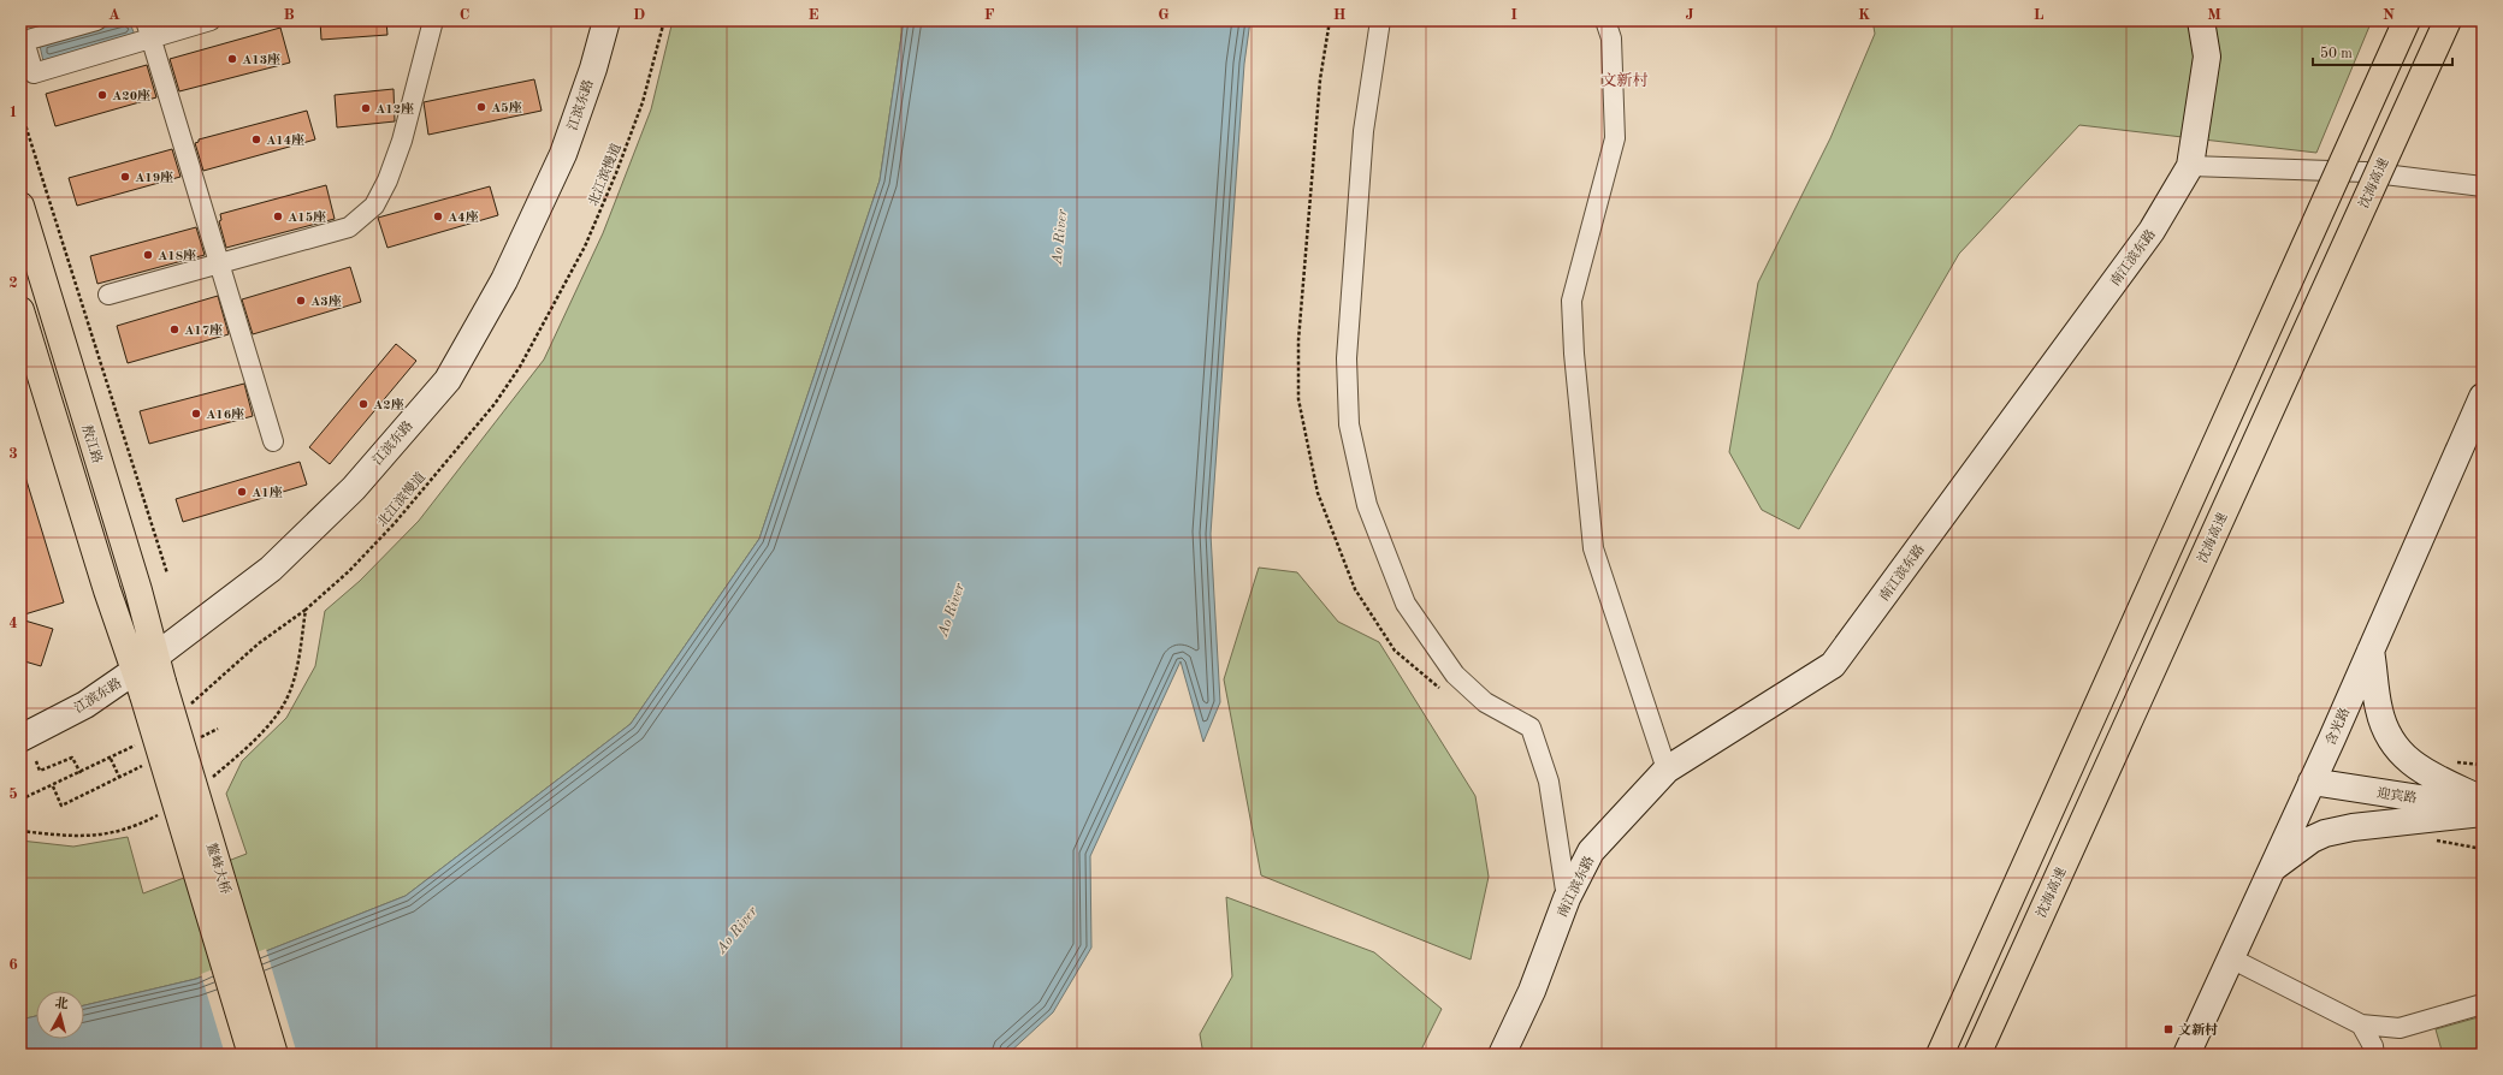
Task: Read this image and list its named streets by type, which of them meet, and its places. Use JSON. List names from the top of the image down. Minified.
{"streets":{"main road":["江滨东路","沈海高速","南江滨东路","敖江路","含光路","迎宾路","鳌峰大桥"],"path":["北江滨慢道"]},"crossings":[["江滨东路","敖江路"],["敖江路","鳌峰大桥"],["含光路","迎宾路"]],"districts":["文新村"],"water":["Ao River"],"places":{"other":["A13座","A20座","A5座","A12座","A14座","A19座","A15座","A4座","A18座","A3座","A17座","A2座","A16座","A1座"],"transit":["文新村"]},"scale_bar":"50 m","north":"top","grid":{"columns":["A","B","C","D","E","F","G","H","I","J","K","L","M","N"],"rows":["1","2","3","4","5","6"]}}
